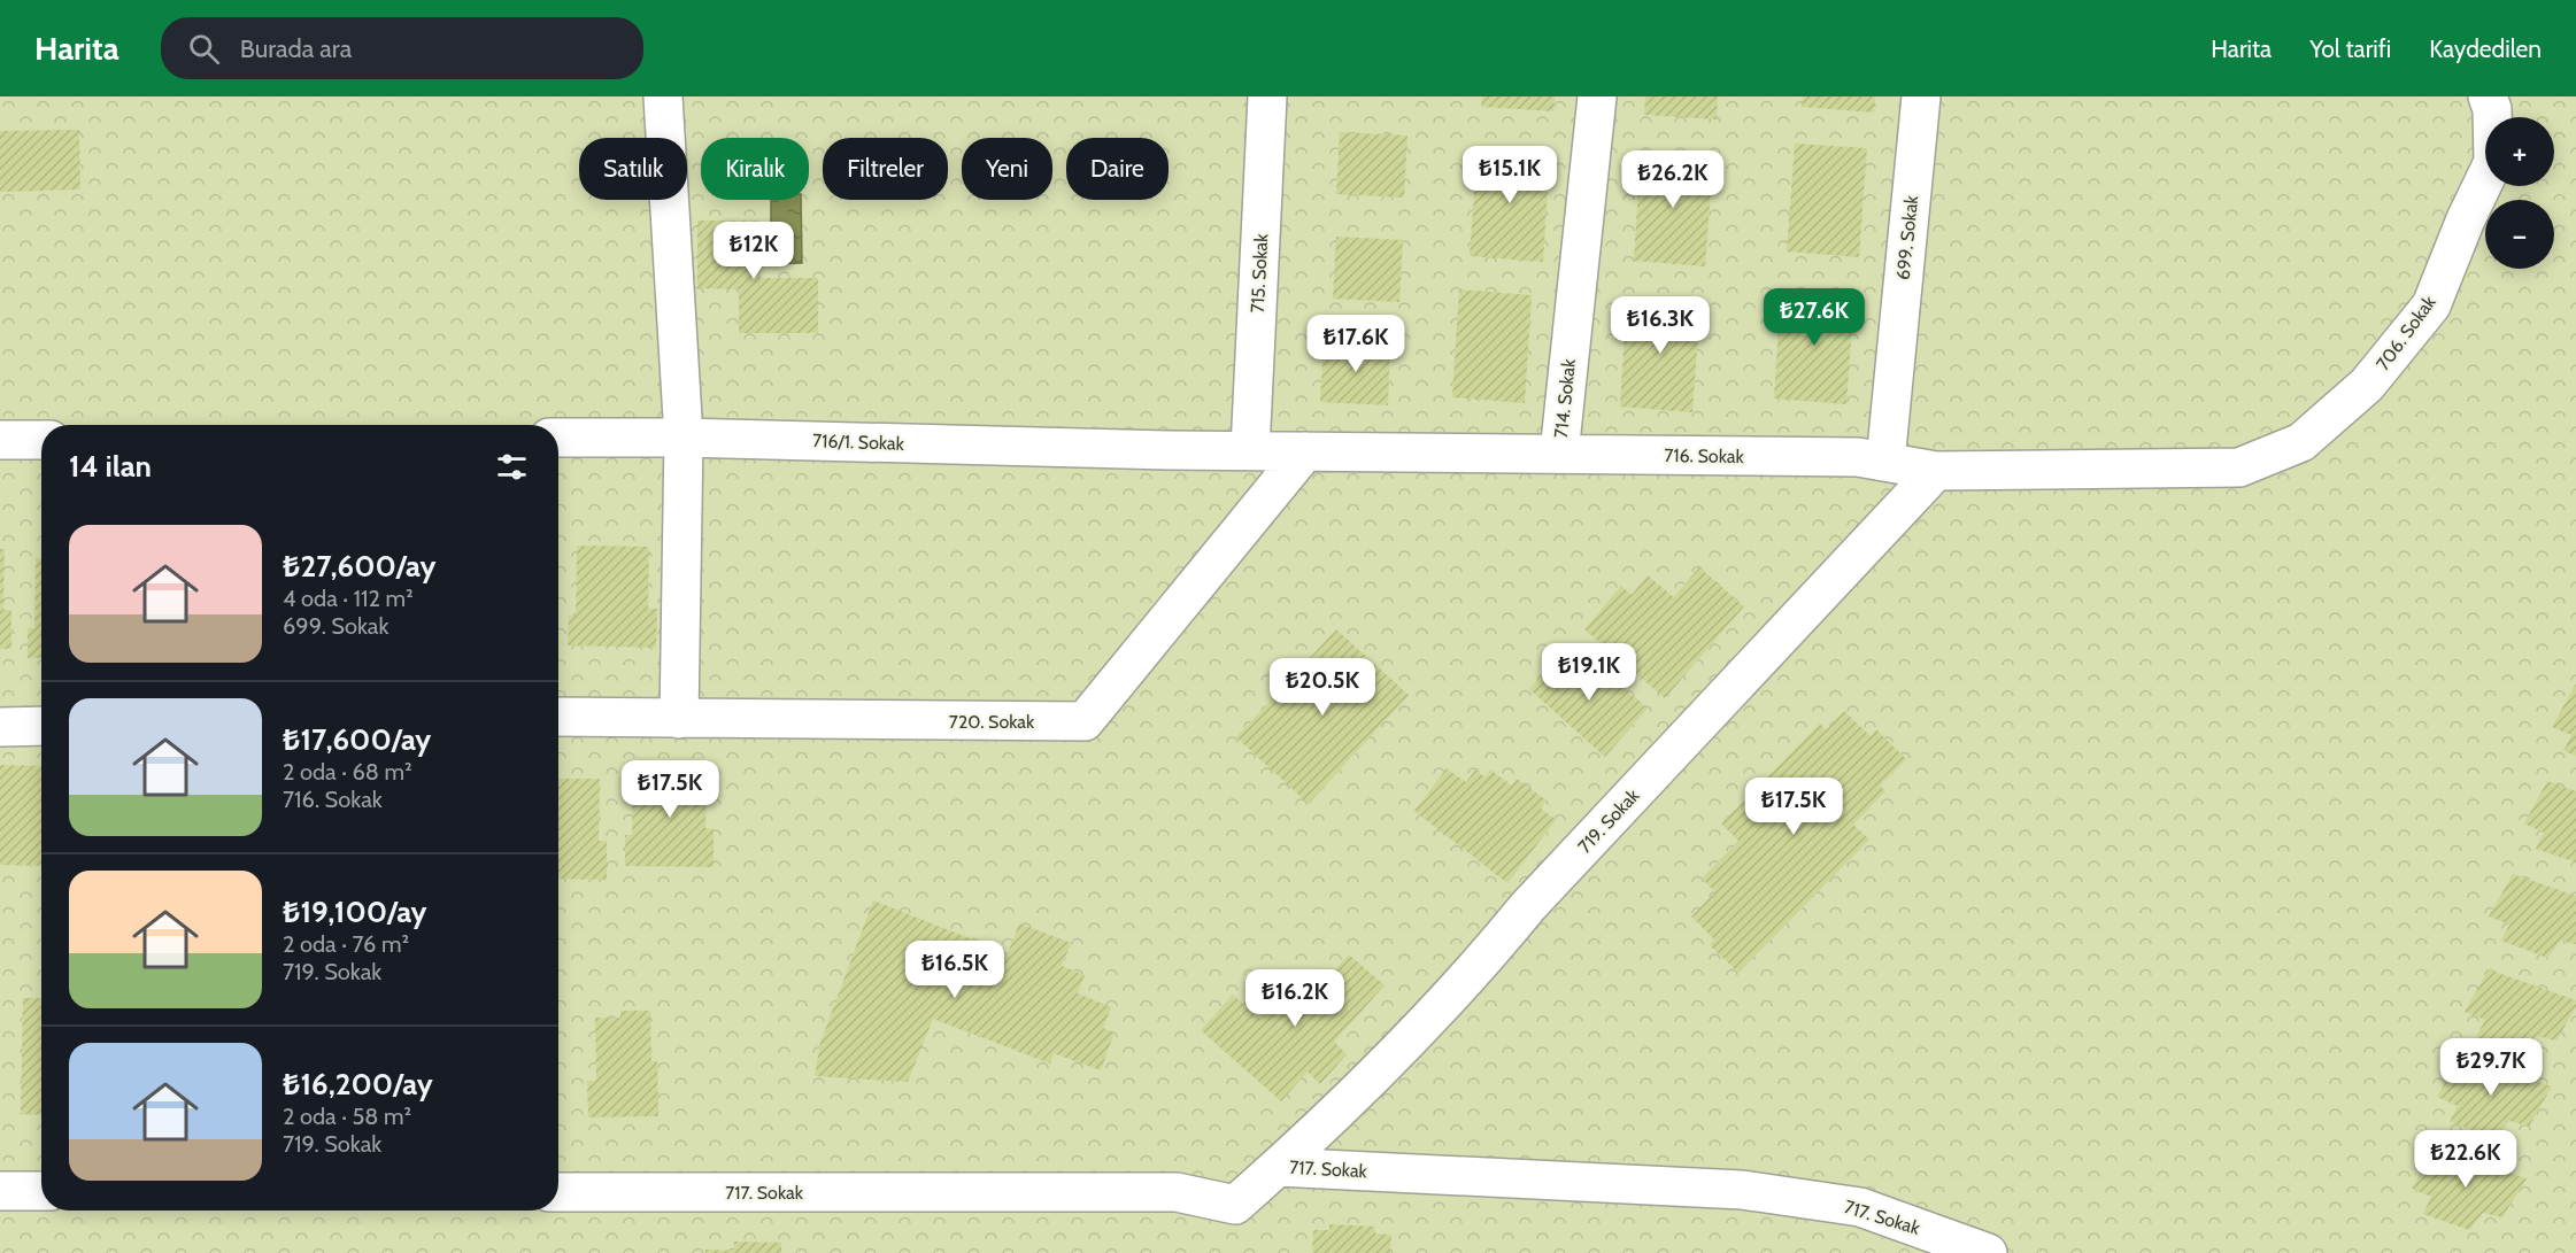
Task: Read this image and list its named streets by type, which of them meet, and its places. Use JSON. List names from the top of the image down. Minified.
{"streets":{"street":["699. Sokak","715. Sokak","706. Sokak","714. Sokak","716/1. Sokak","716. Sokak","720. Sokak","719. Sokak","717. Sokak"]},"crossings":[["699. Sokak","716. Sokak"],["715. Sokak","716. Sokak"],["706. Sokak","716. Sokak"],["714. Sokak","716. Sokak"],["716/1. Sokak","716. Sokak"],["716. Sokak","720. Sokak"],["716. Sokak","719. Sokak"],["719. Sokak","717. Sokak"]],"page":{"header":"Harita","search":"Burada ara","nav":["Harita","Yol tarifi","Kaydedilen"],"map_buttons":["+","−"],"chip":["Satılık","Kiralık","Filtreler","Yeni","Daire"],"price":["₺15.1K","₺26.2K","₺12K","₺27.6K","₺16.3K","₺17.6K","₺19.1K","₺20.5K","₺17.5K","₺17.5K","₺16.5K","₺16.2K","₺29.7K","₺22.6K"],"heading":"14 ilan","list":[{"name":"₺27,600/ay","note":"4 oda · 112 m² · 699. Sokak"},{"name":"₺17,600/ay","note":"2 oda · 68 m² · 716. Sokak"},{"name":"₺19,100/ay","note":"2 oda · 76 m² · 719. Sokak"},{"name":"₺16,200/ay","note":"2 oda · 58 m² · 719. Sokak"}]}}
